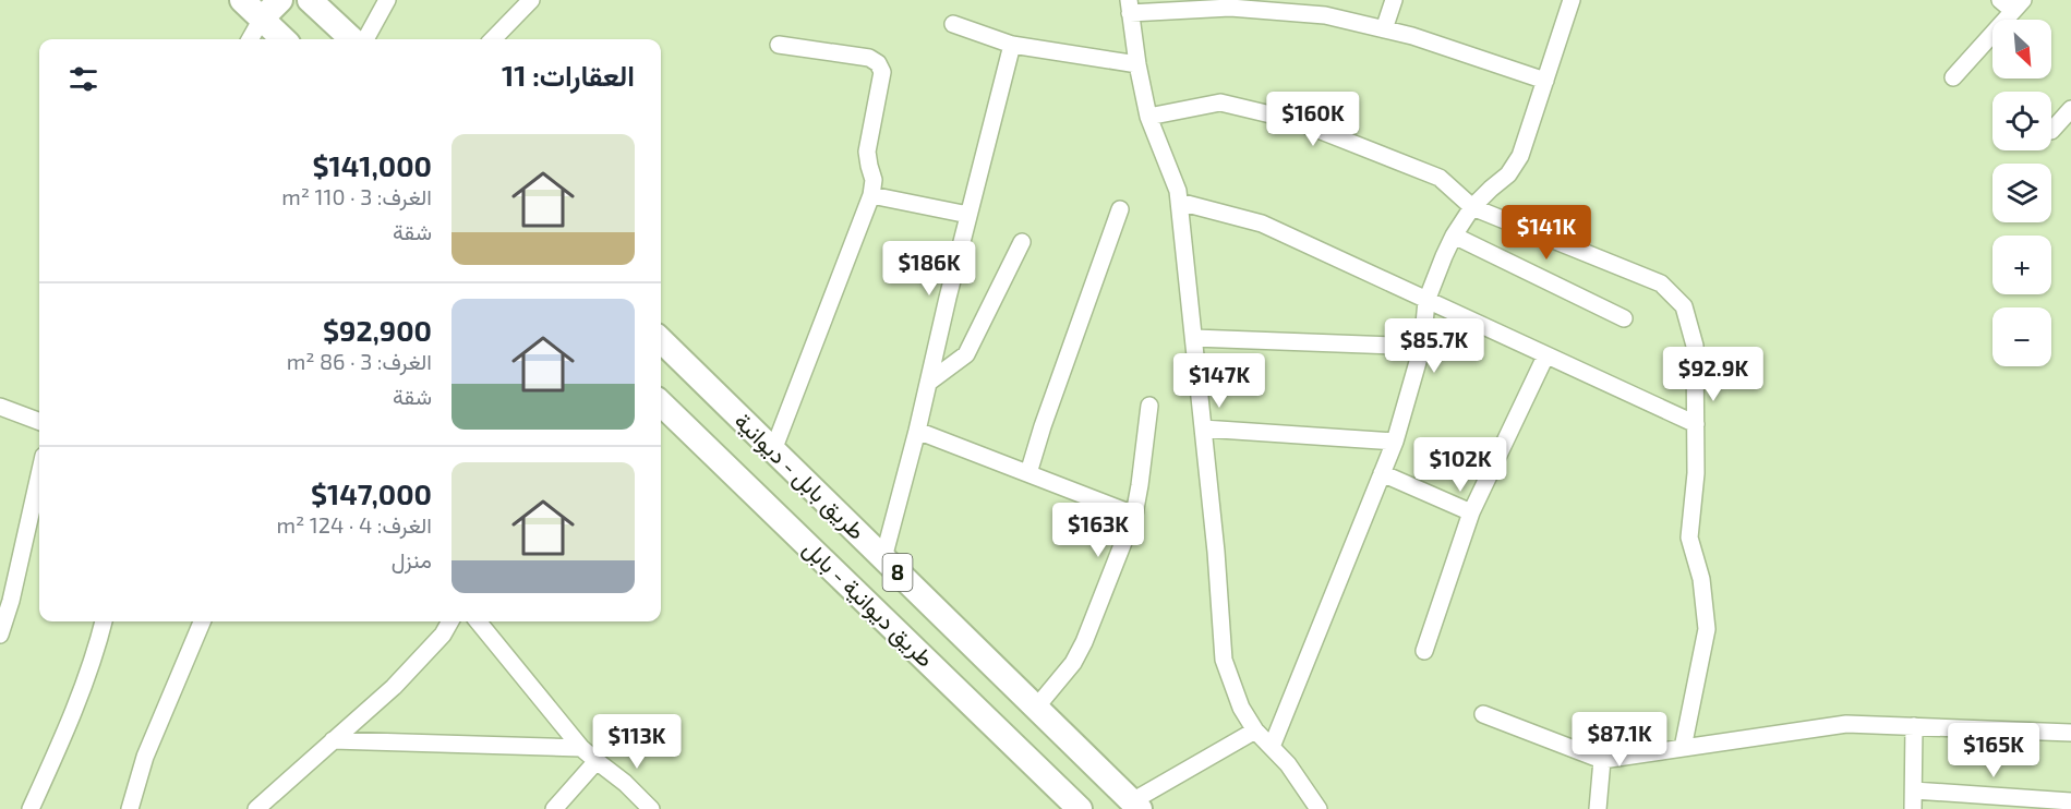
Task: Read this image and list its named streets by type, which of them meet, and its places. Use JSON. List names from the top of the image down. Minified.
{"streets":{"highway":["طريق بابل - ديوانية","8","طريق ديوانية - بابل"]},"north":"bottom right","page":{"map_buttons":["+","−"],"heading":"العقارات: 11","price":["$160K","$141K","$186K","$85.7K","$92.9K","$147K","$102K","$163K","$87.1K","$113K","$165K"],"list":[{"name":"$141,000","note":"الغرف: 3 · 110 m² · شقة"},{"name":"$92,900","note":"الغرف: 3 · 86 m² · شقة"},{"name":"$147,000","note":"الغرف: 4 · 124 m² · منزل"}]}}
